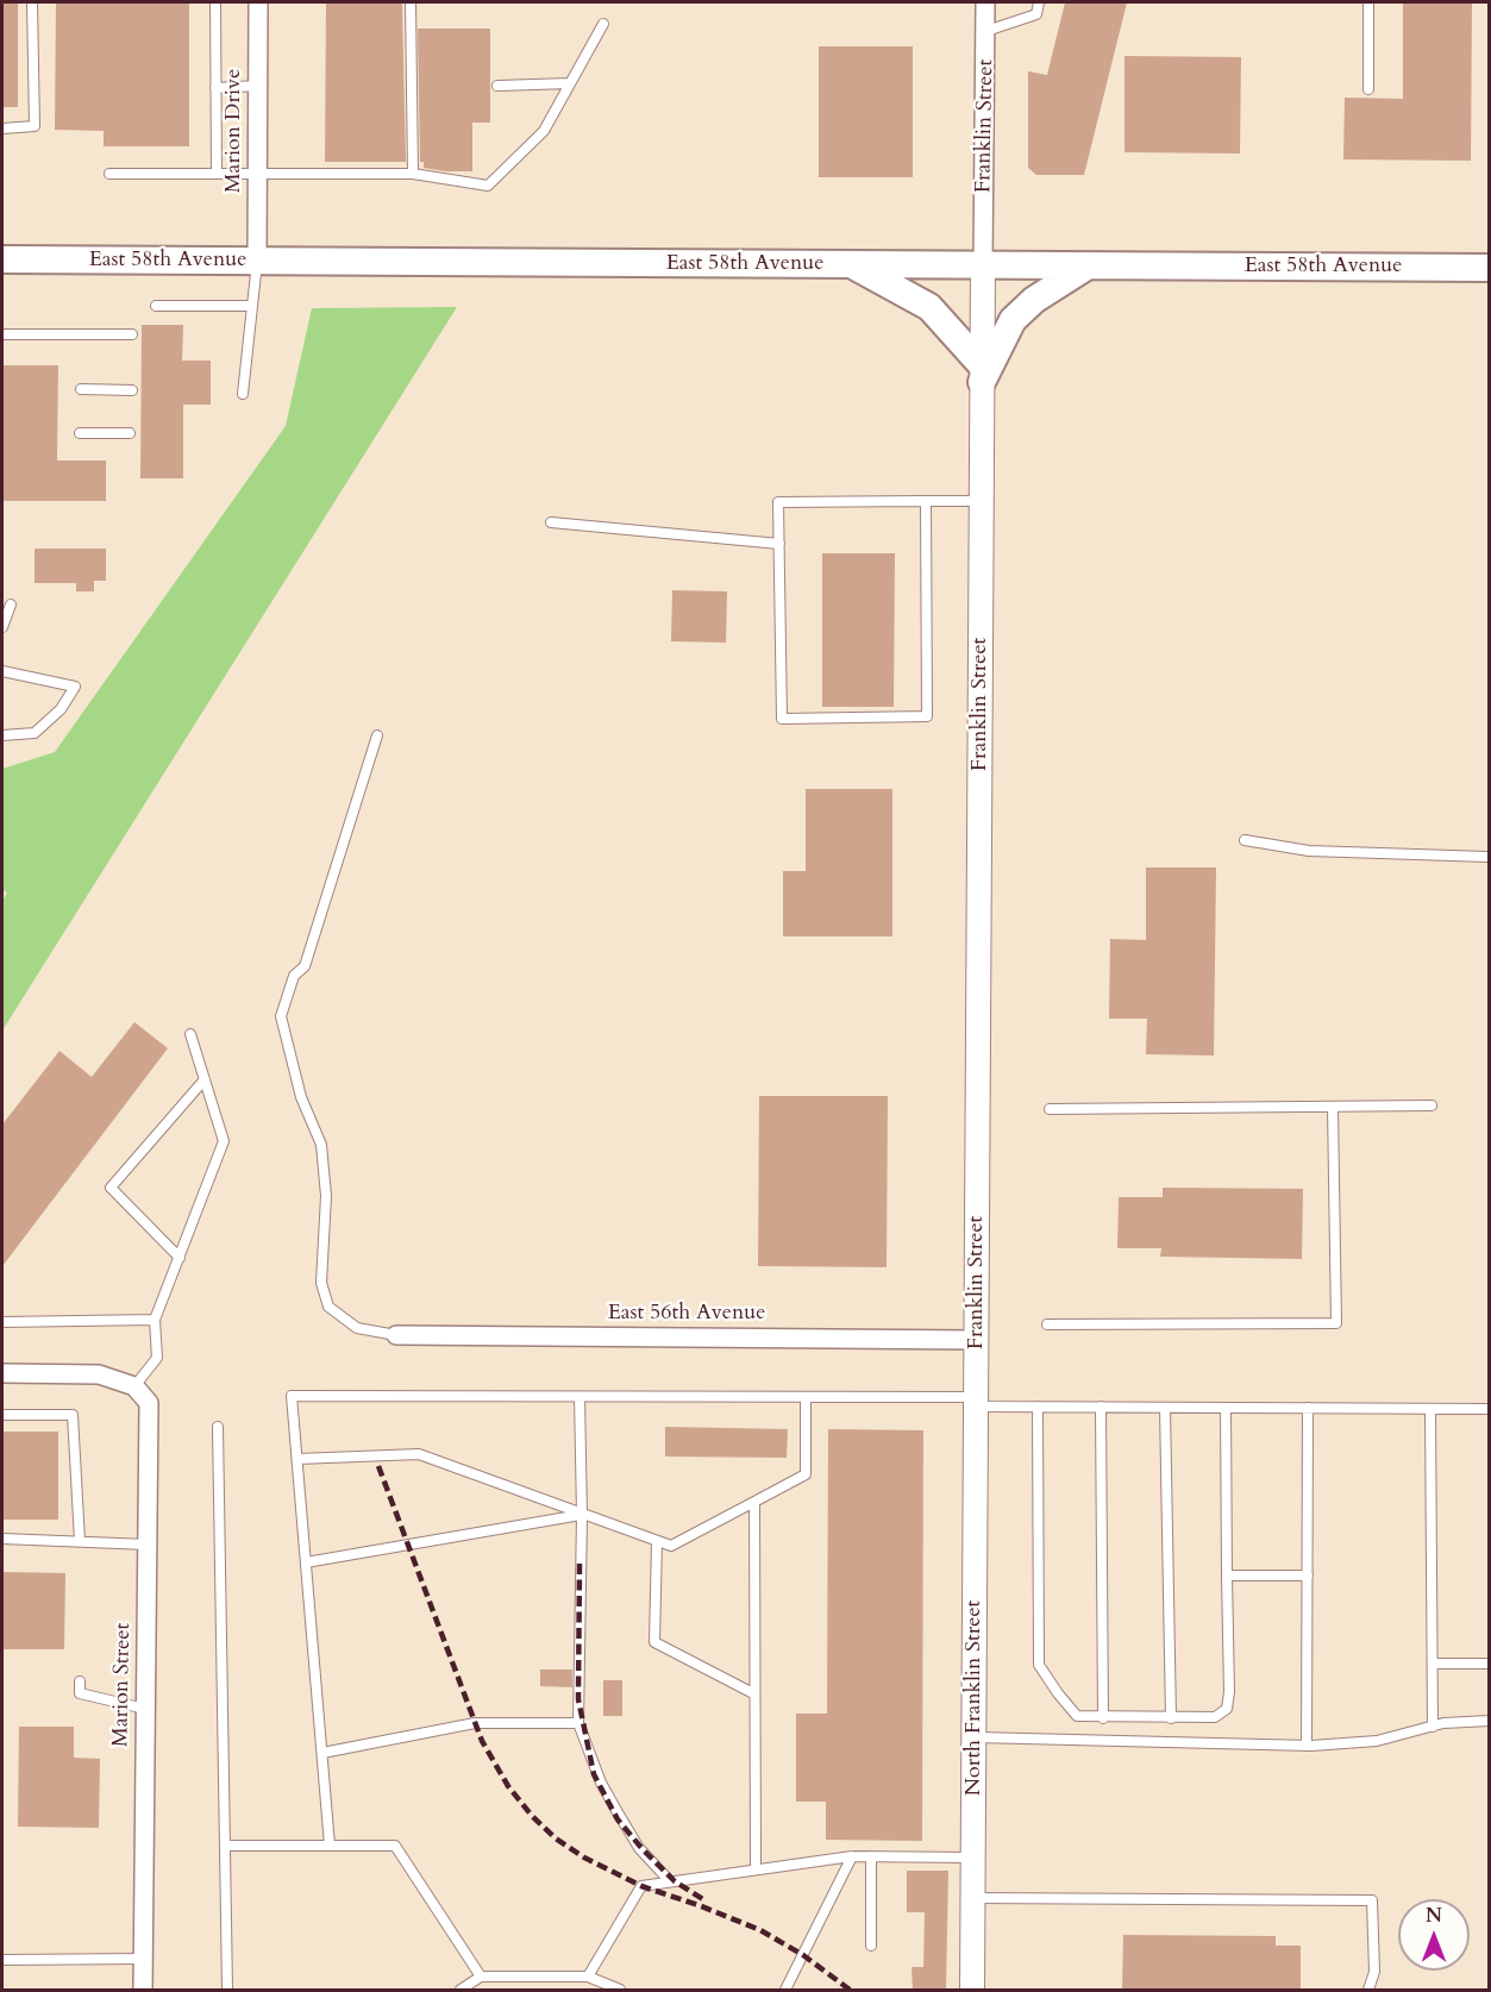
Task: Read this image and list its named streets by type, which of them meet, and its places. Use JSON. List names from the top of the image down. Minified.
{"streets":{"main road":["East 58th Avenue"],"street":["Franklin Street","Marion Drive","East 56th Avenue","Marion Street","North Franklin Street"]},"crossings":[["Franklin Street","East 58th Avenue"],["Franklin Street","East 56th Avenue"],["Franklin Street","North Franklin Street"],["Marion Drive","East 58th Avenue"]],"north":"top"}
